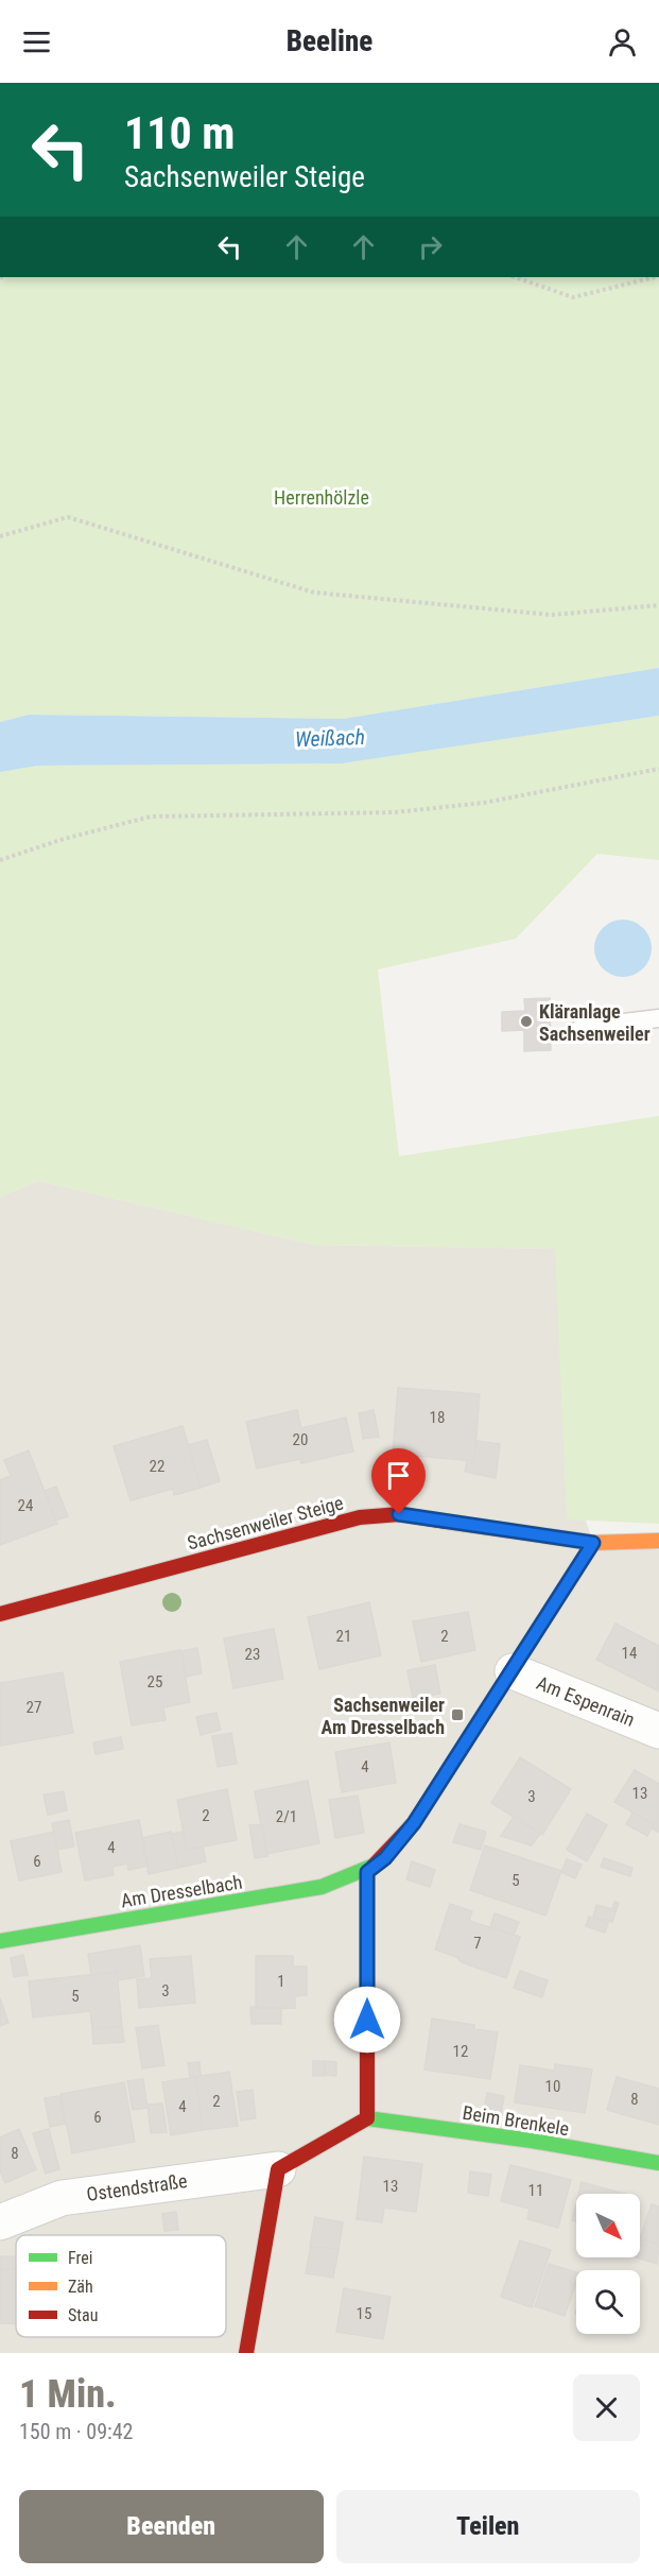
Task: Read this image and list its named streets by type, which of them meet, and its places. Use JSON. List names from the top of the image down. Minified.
{"streets":{"street":["Sachsenweiler Steige","Am Espenrain","Am Dresselbach","Beim Brenkele","Ostendstraße"]},"water":["Weißach"],"parks":["Herrenhölzle"],"places":{"other":["Kläranlage Sachsenweiler"],"transit":["Sachsenweiler Am Dresselbach"]},"house_numbers":["18","20","22","24","21","2","14","23","25","27","4","13","3","2","2/1","4","6","5","7","1","3","5","12","10","8","2","4","6","8","13","11","15"],"legend":["Frei","Zäh","Stau"],"north":"bottom right","page":{"header":"Beeline","turn":["110 m","Sachsenweiler Steige"],"heading":["1 Min.","150 m · 09:42"],"buttons":["Beenden","Teilen"]}}
